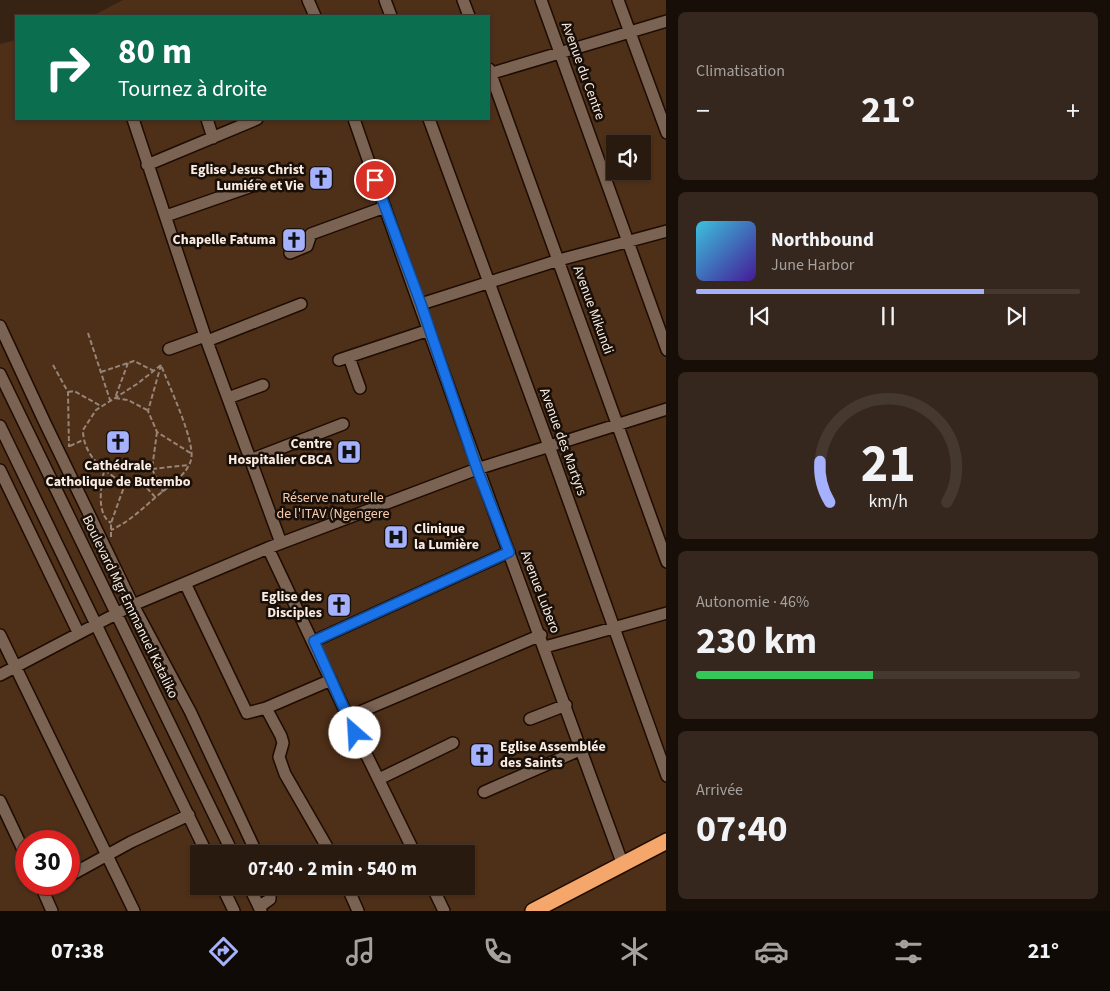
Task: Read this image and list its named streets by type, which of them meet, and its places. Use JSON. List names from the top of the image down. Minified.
{"streets":{"street":["Avenue du Centre","Avenue Mikundi","Avenue des Martyrs","Avenue Lubero","Boulevard Mgr Emmanuel Kataliko"]},"parks":["Réserve naturelle de l'ITAV (Ngengere"],"places":{"church":["Eglise Jesus Christ Lumiére et Vie","Chapelle Fatuma","Cathédrale Catholique de Butembo","Eglise des Disciples","Eglise Assemblée des Saints"],"hospital":["Centre Hospitalier CBCA","Clinique la Lumière"]},"page":{"tile":["Climatisation",["Autonomie · 46%","230 km"],["Arrivée","07:40"]],"turn":["80 m","Tournez à droite"],"heat":["−","21°","+"],"song":["Northbound","June Harbor"],"limit":"30","trip":"07:40 · 2 min · 540 m","tabs":["07:38","21°"],"gauge":["21","km/h"]}}
